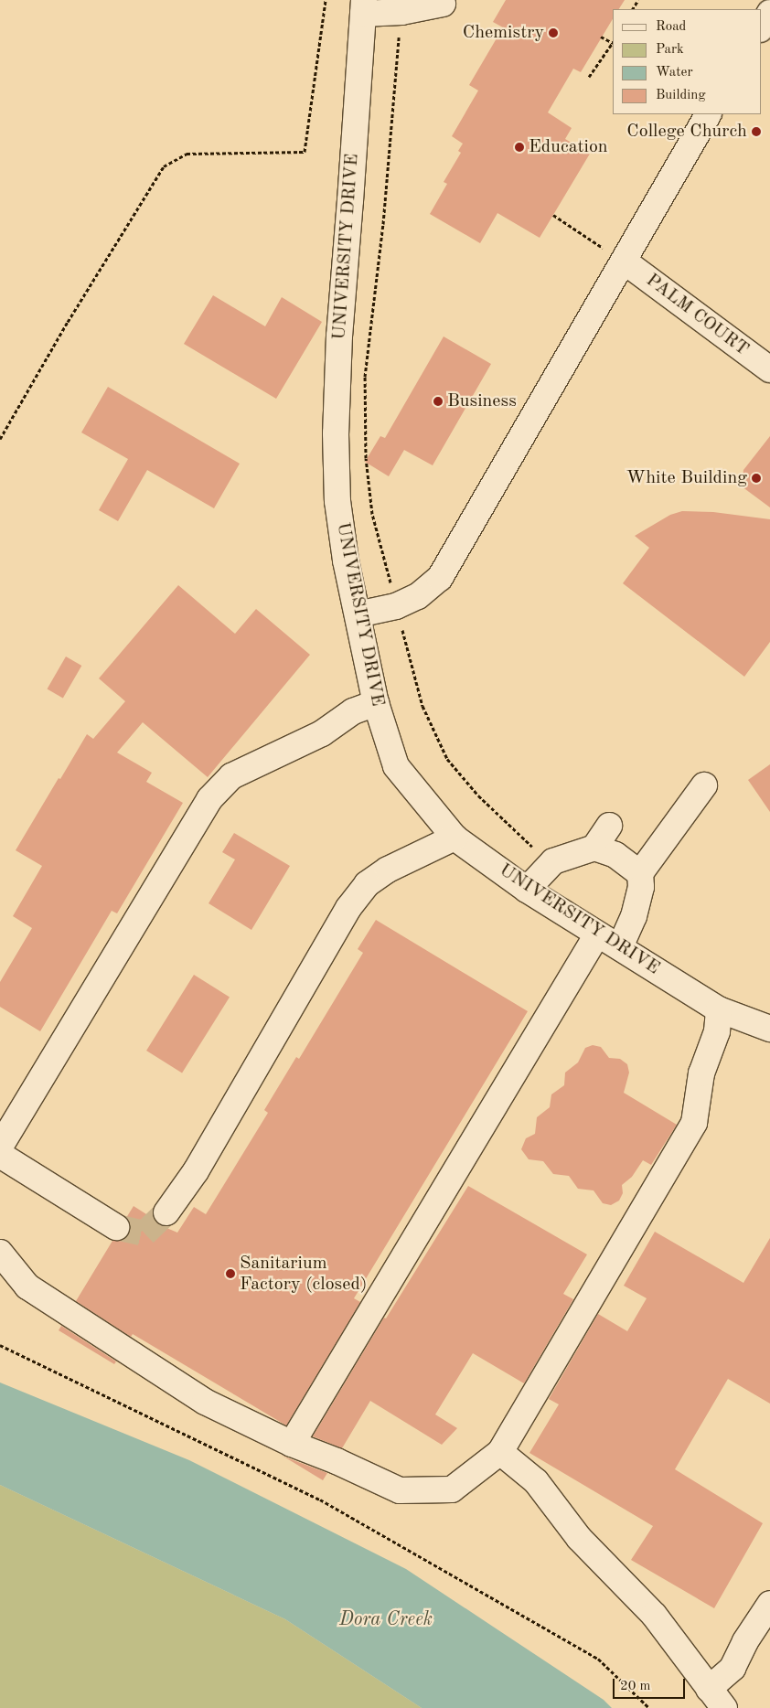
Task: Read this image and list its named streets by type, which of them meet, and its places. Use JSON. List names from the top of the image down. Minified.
{"streets":{"street":["UNIVERSITY DRIVE","PALM COURT"]},"water":["Dora Creek"],"places":["Chemistry","College Church","Education","Business","White Building","Sanitarium Factory (closed)"],"legend":["Road","Park","Water","Building"],"scale_bar":"20 m"}
